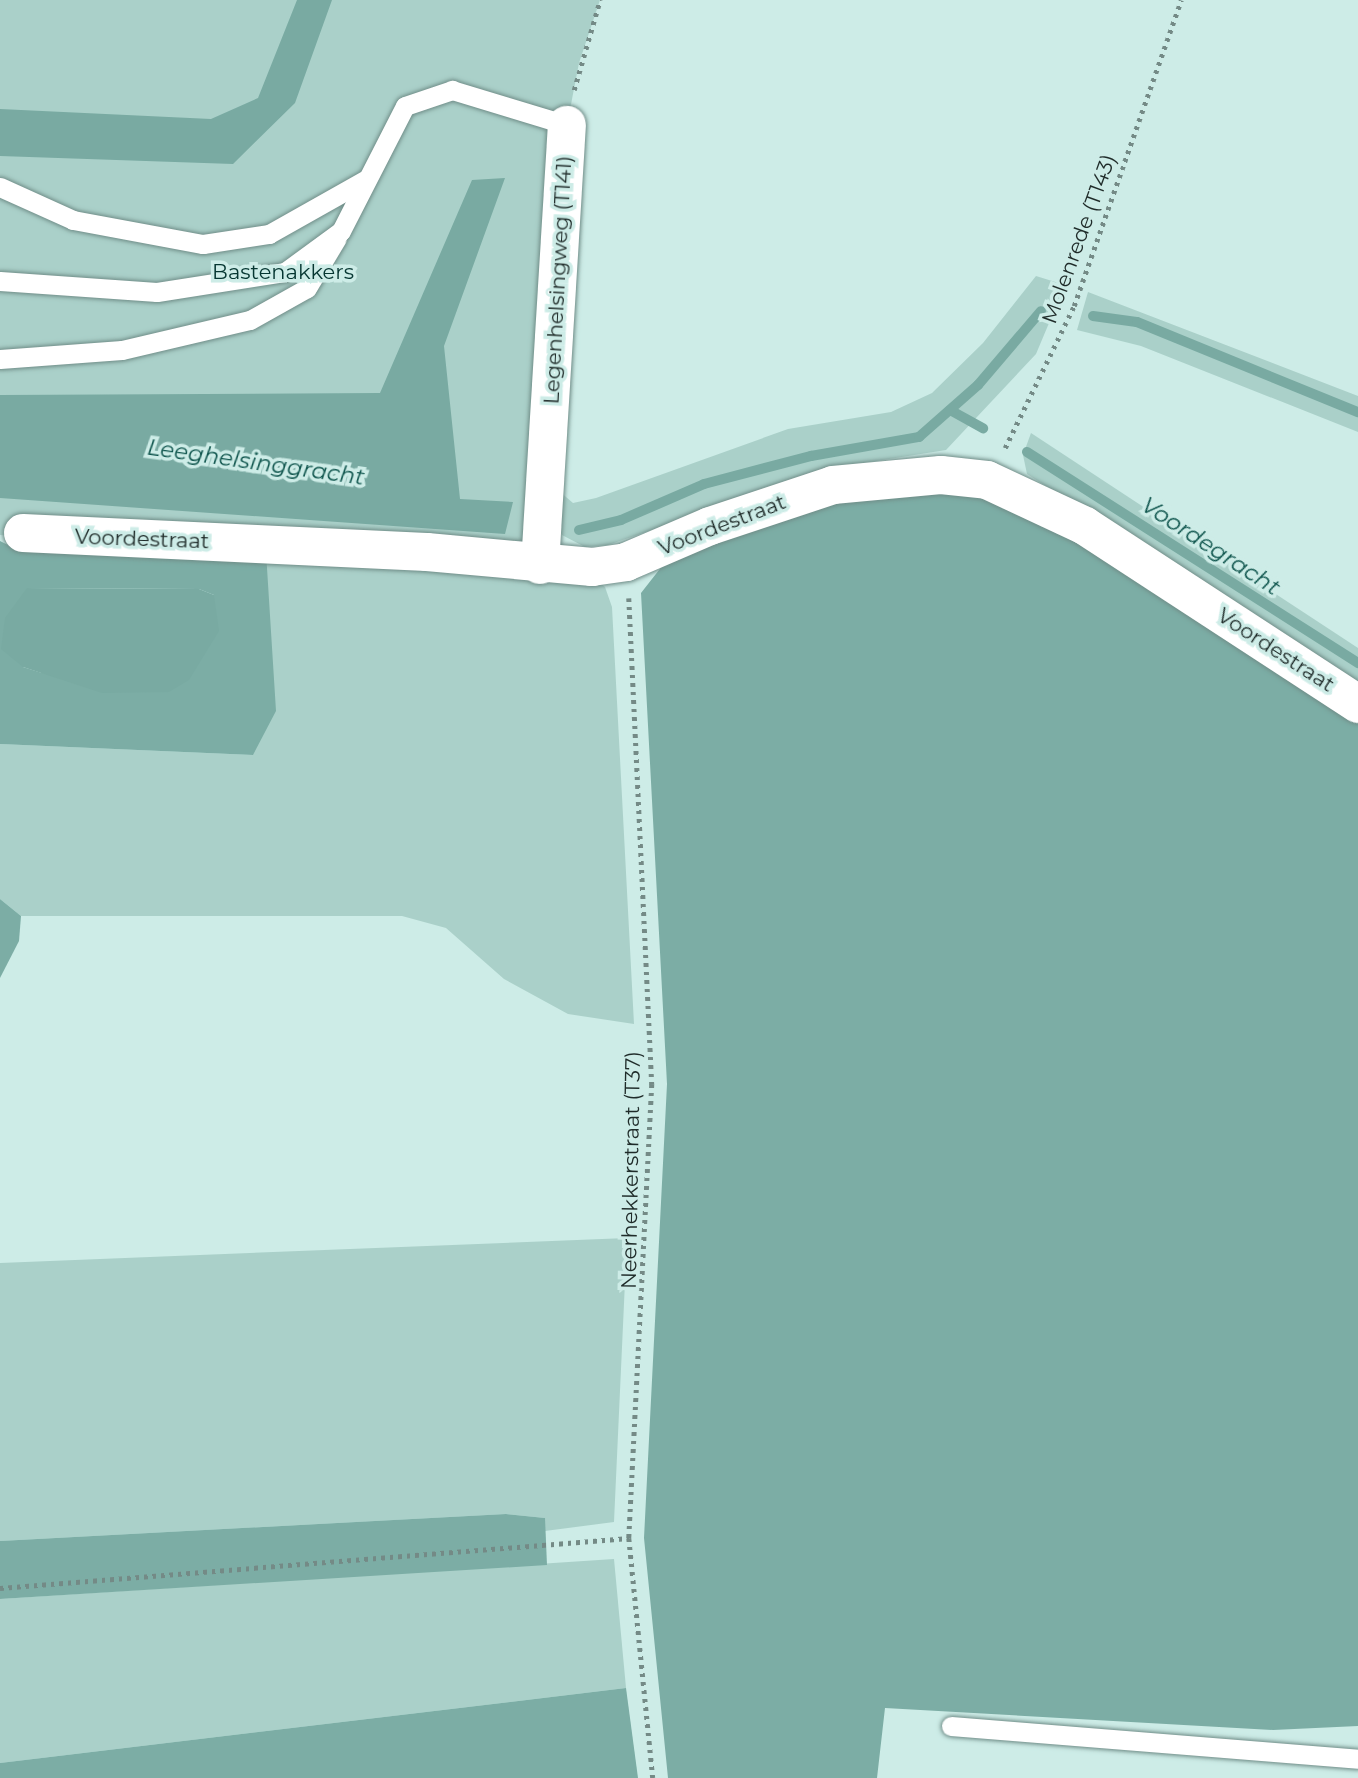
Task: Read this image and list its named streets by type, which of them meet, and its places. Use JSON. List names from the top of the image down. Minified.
{"streets":{"street":["Legenhelsingweg (T141)","Voordestraat"],"path":["Molenrede (T143)","Neerhekkerstraat (T37)"]},"crossings":[["Molenrede (T143)","Voordestraat"],["Legenhelsingweg (T141)","Voordestraat"],["Voordestraat","Neerhekkerstraat (T37)"]],"water":["Leeghelsinggracht","Voordegracht"],"parks":["Bastenakkers"]}
